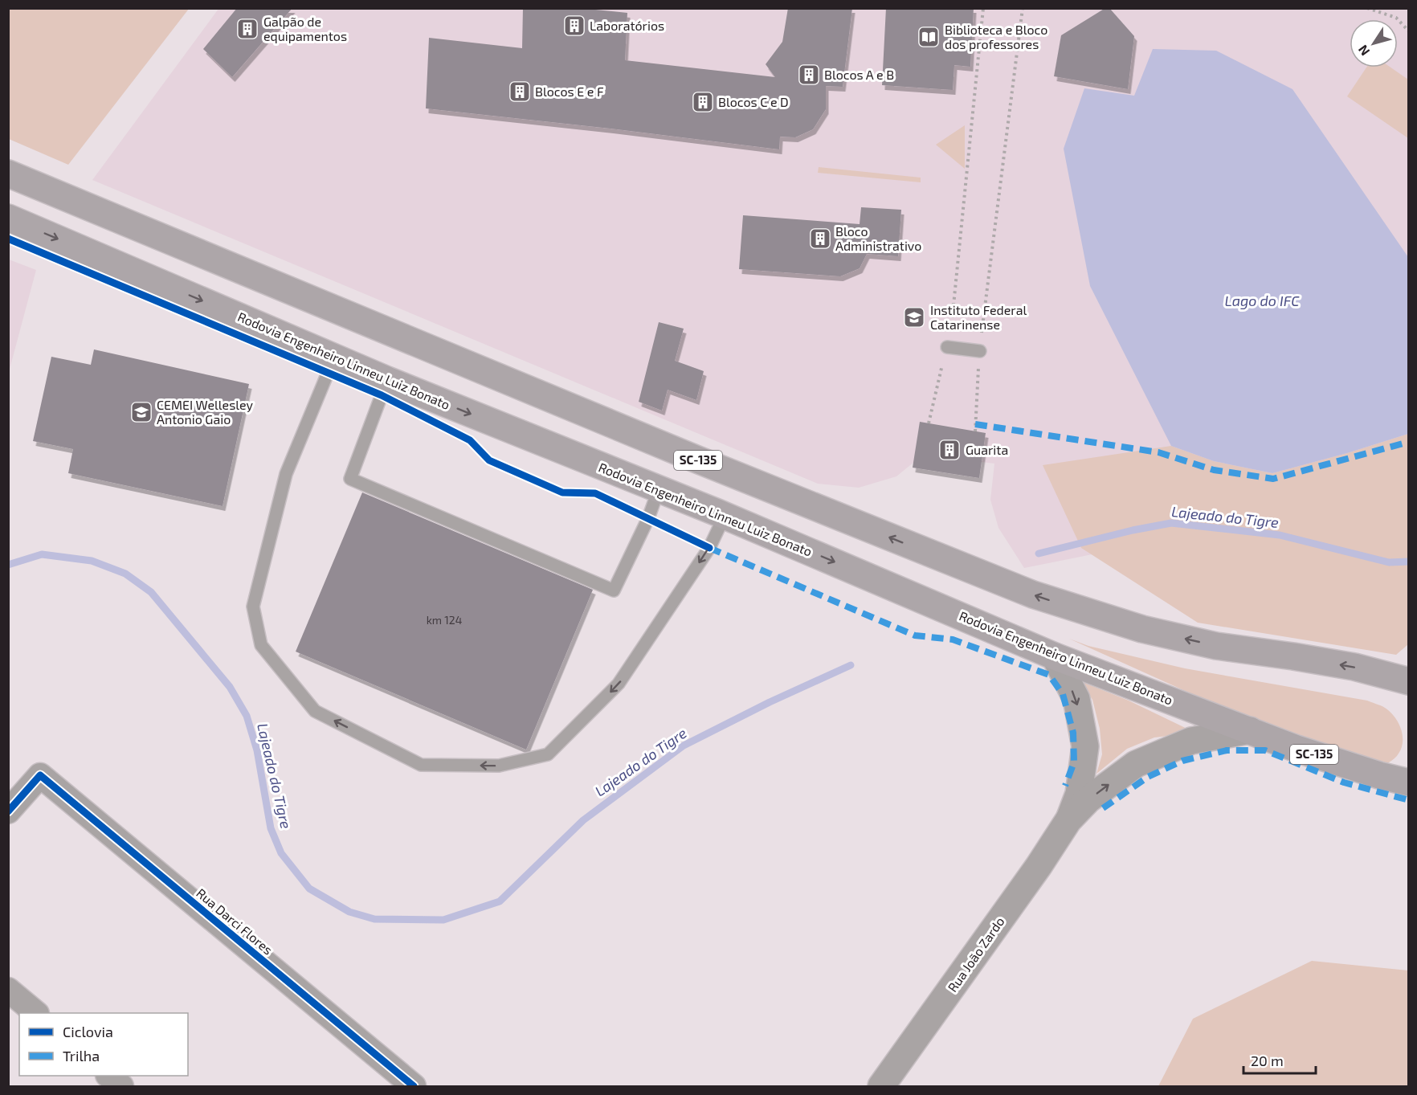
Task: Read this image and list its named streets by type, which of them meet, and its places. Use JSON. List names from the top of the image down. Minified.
{"streets":{"main road":["Rodovia Engenheiro Linneu Luiz Bonato","SC-135","Rua João Zardo"],"street":["Rua Darci Flores"]},"crossings":[["Rodovia Engenheiro Linneu Luiz Bonato","Rua João Zardo"]],"water":["Lago do IFC","Lajeado do Tigre"],"places":{"building":["Laboratórios","Galpão de equipamentos","Blocos A e B","Blocos E e F","Blocos C e D","Bloco Administrativo","Guarita"],"library":["Biblioteca e Bloco dos professores"],"school or university":["Instituto Federal Catarinense","CEMEI Wellesley Antonio Gaio"]},"house_numbers":["km 124"],"legend":["Ciclovia","Trilha"],"scale_bar":"20 m","north":"bottom left"}
